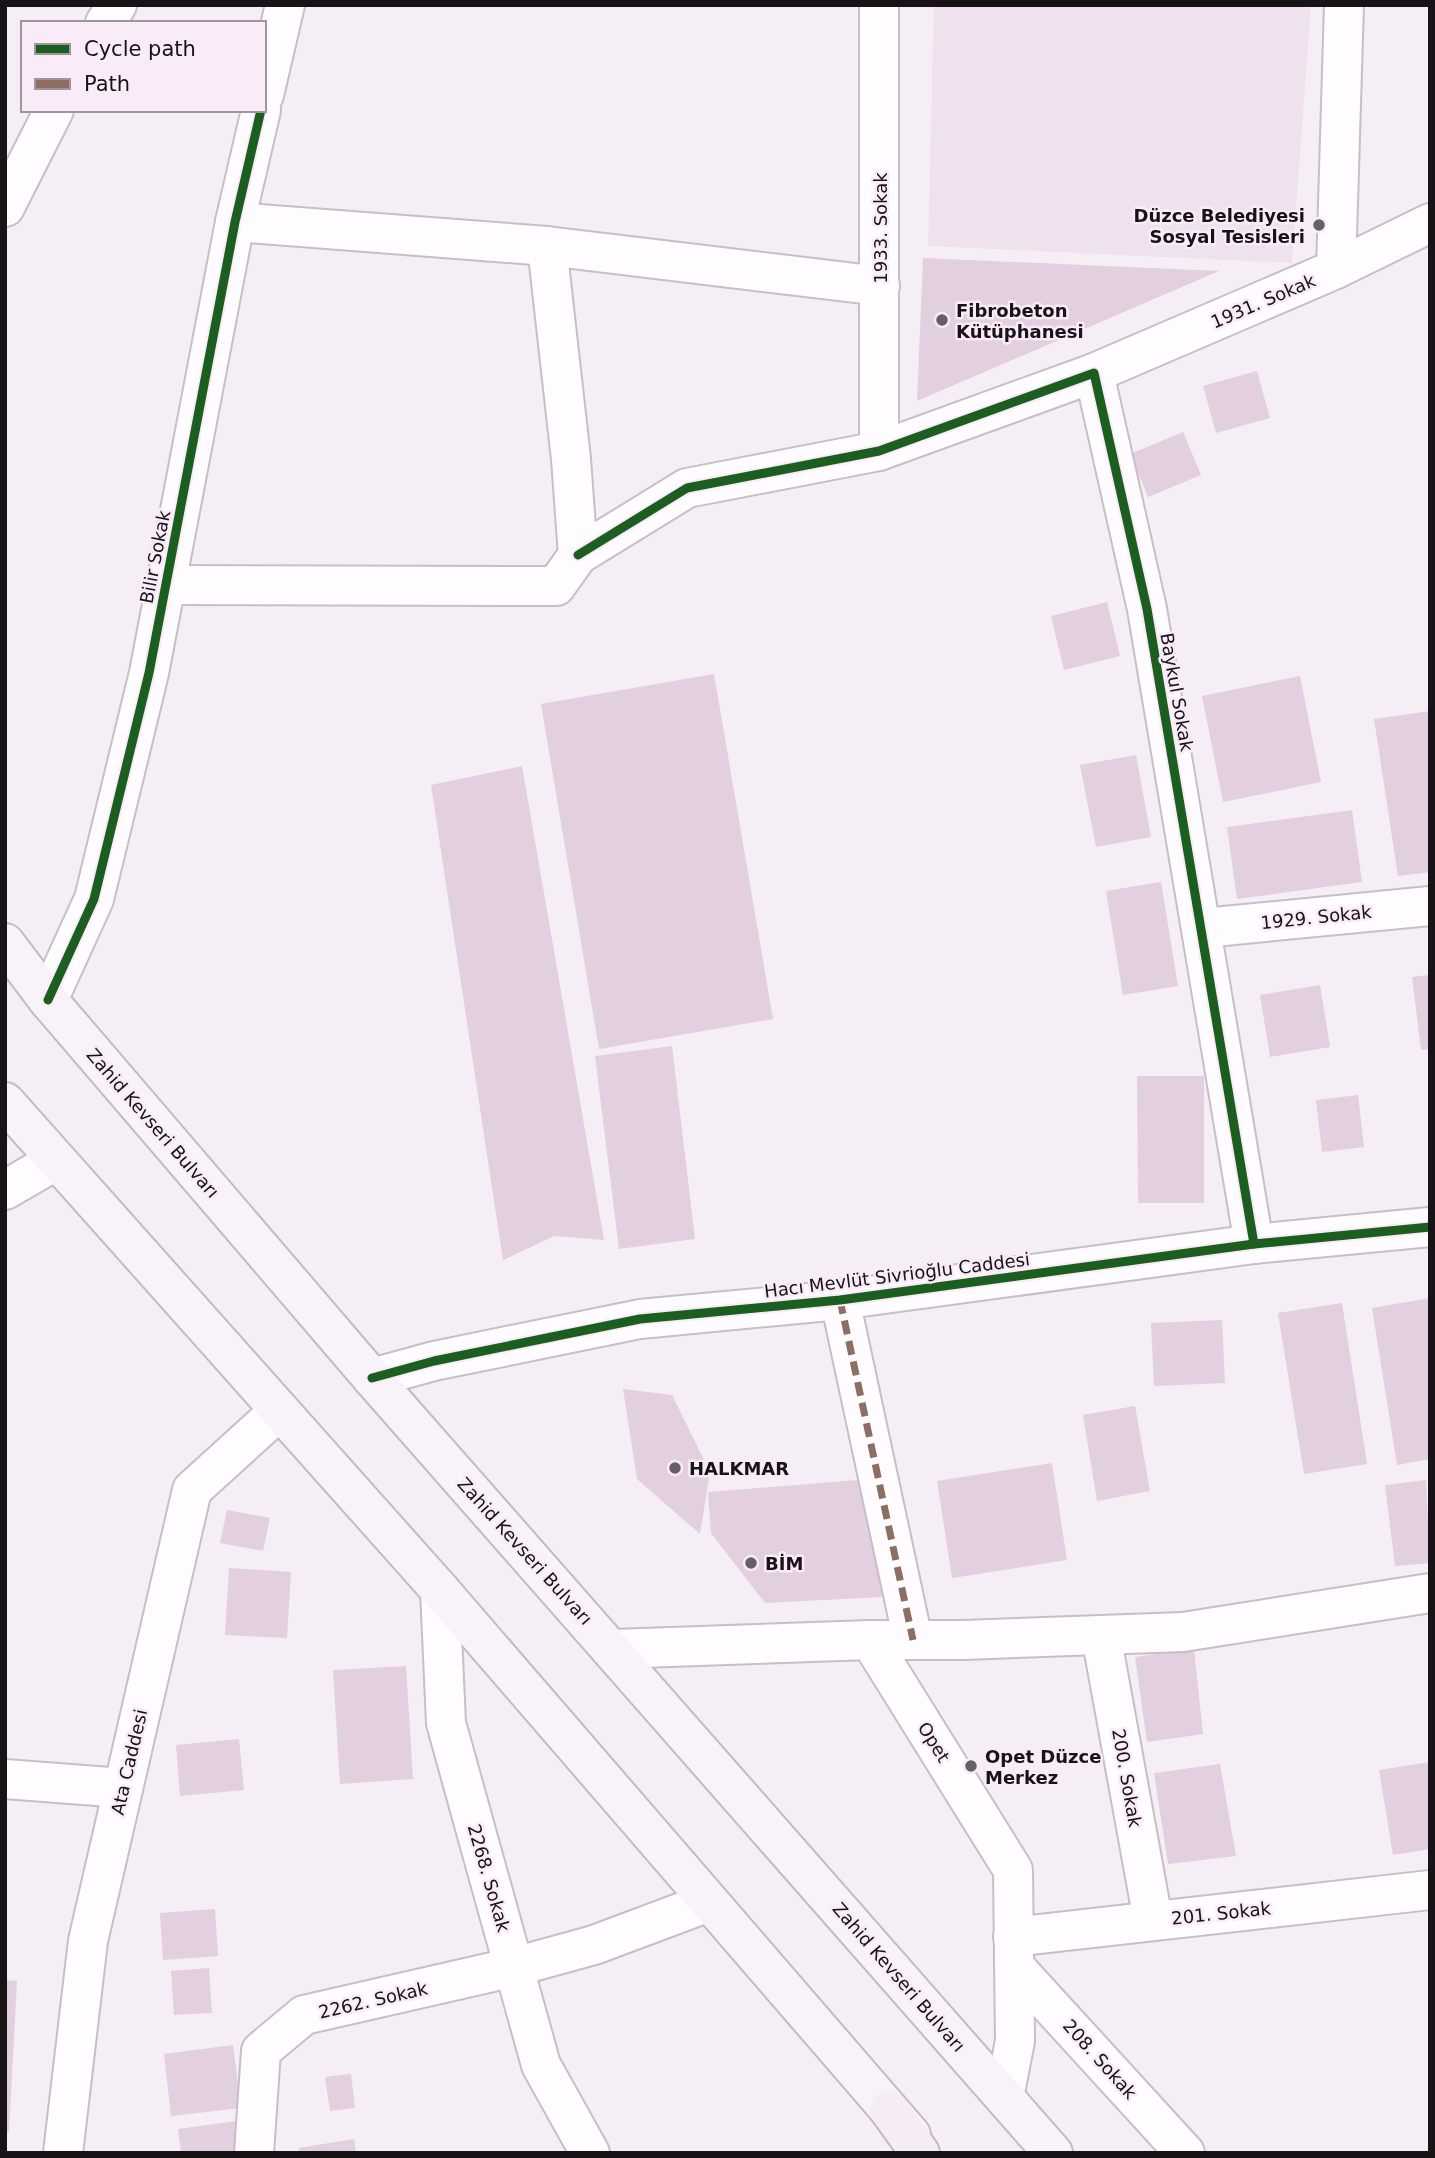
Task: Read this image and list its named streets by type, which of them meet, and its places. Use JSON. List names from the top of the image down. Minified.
{"streets":{"main road":["Zahid Kevseri Bulvarı"],"street":["1933. Sokak","1931. Sokak","Bilir Sokak","Baykul Sokak","1929. Sokak","Hacı Mevlüt Sivrioğlu Caddesi","Opet","Ata Caddesi","200. Sokak","2268. Sokak","201. Sokak","2262. Sokak","208. Sokak"]},"crossings":[["1931. Sokak","Baykul Sokak"],["Bilir Sokak","Zahid Kevseri Bulvarı"],["Baykul Sokak","1929. Sokak"],["Baykul Sokak","Hacı Mevlüt Sivrioğlu Caddesi"],["Zahid Kevseri Bulvarı","Hacı Mevlüt Sivrioğlu Caddesi"],["Zahid Kevseri Bulvarı","Opet"],["Opet","201. Sokak"],["Opet","208. Sokak"],["200. Sokak","201. Sokak"],["2268. Sokak","2262. Sokak"],["201. Sokak","208. Sokak"]],"places":["Düzce Belediyesi Sosyal Tesisleri","Fibrobeton Kütüphanesi","HALKMAR","BİM","Opet Düzce Merkez"],"legend":["Cycle path","Path"]}
